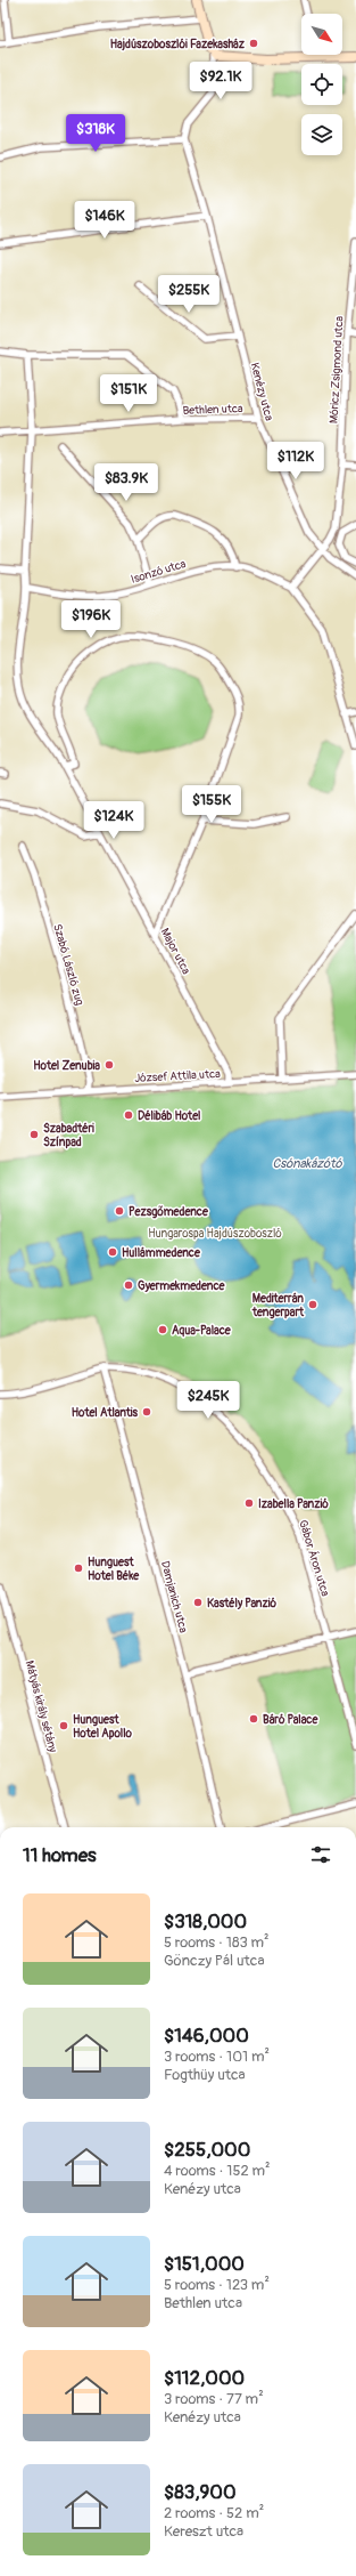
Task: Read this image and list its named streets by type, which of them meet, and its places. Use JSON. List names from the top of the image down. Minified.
{"streets":{"street":["Móricz Zsigmond utca","Kenézy utca","Bethlen utca","Isonzó utca","Major utca","Szabó László zug","József Attila utca","Gábor Áron utca","Damjanich utca","Mátyás király sétány"]},"crossings":[["Móricz Zsigmond utca","Kenézy utca"],["Móricz Zsigmond utca","Isonzó utca"],["Kenézy utca","Bethlen utca"],["Bethlen utca","Major utca"],["Isonzó utca","Major utca"],["Major utca","József Attila utca"],["Szabó László zug","József Attila utca"],["Gábor Áron utca","Damjanich utca"]],"water":["Csónakázótó"],"parks":["Hungarospa Hajdúszoboszló"],"places":["Hajdúszoboszlói Fazekasház","Hotel Zenubia","Délibáb Hotel","Szabadtéri Színpad","Pezsgőmedence","Hullámmedence","Gyermekmedence","Mediterrán tengerpart","Aqua-Palace","Hotel Atlantis","Izabella Panzió","Hunguest Hotel Béke","Kastély Panzió","Báró Palace","Hunguest Hotel Apollo"],"north":"bottom right","page":{"price":["$92.1K","$318K","$146K","$255K","$151K","$112K","$83.9K","$196K","$155K","$124K","$245K"],"heading":"11 homes","list":[{"name":"$318,000","note":"5 rooms · 183 m² · Gönczy Pál utca"},{"name":"$146,000","note":"3 rooms · 101 m² · Fogthüy utca"},{"name":"$255,000","note":"4 rooms · 152 m² · Kenézy utca"},{"name":"$151,000","note":"5 rooms · 123 m² · Bethlen utca"},{"name":"$112,000","note":"3 rooms · 77 m² · Kenézy utca"},{"name":"$83,900","note":"2 rooms · 52 m² · Kereszt utca"}]}}
